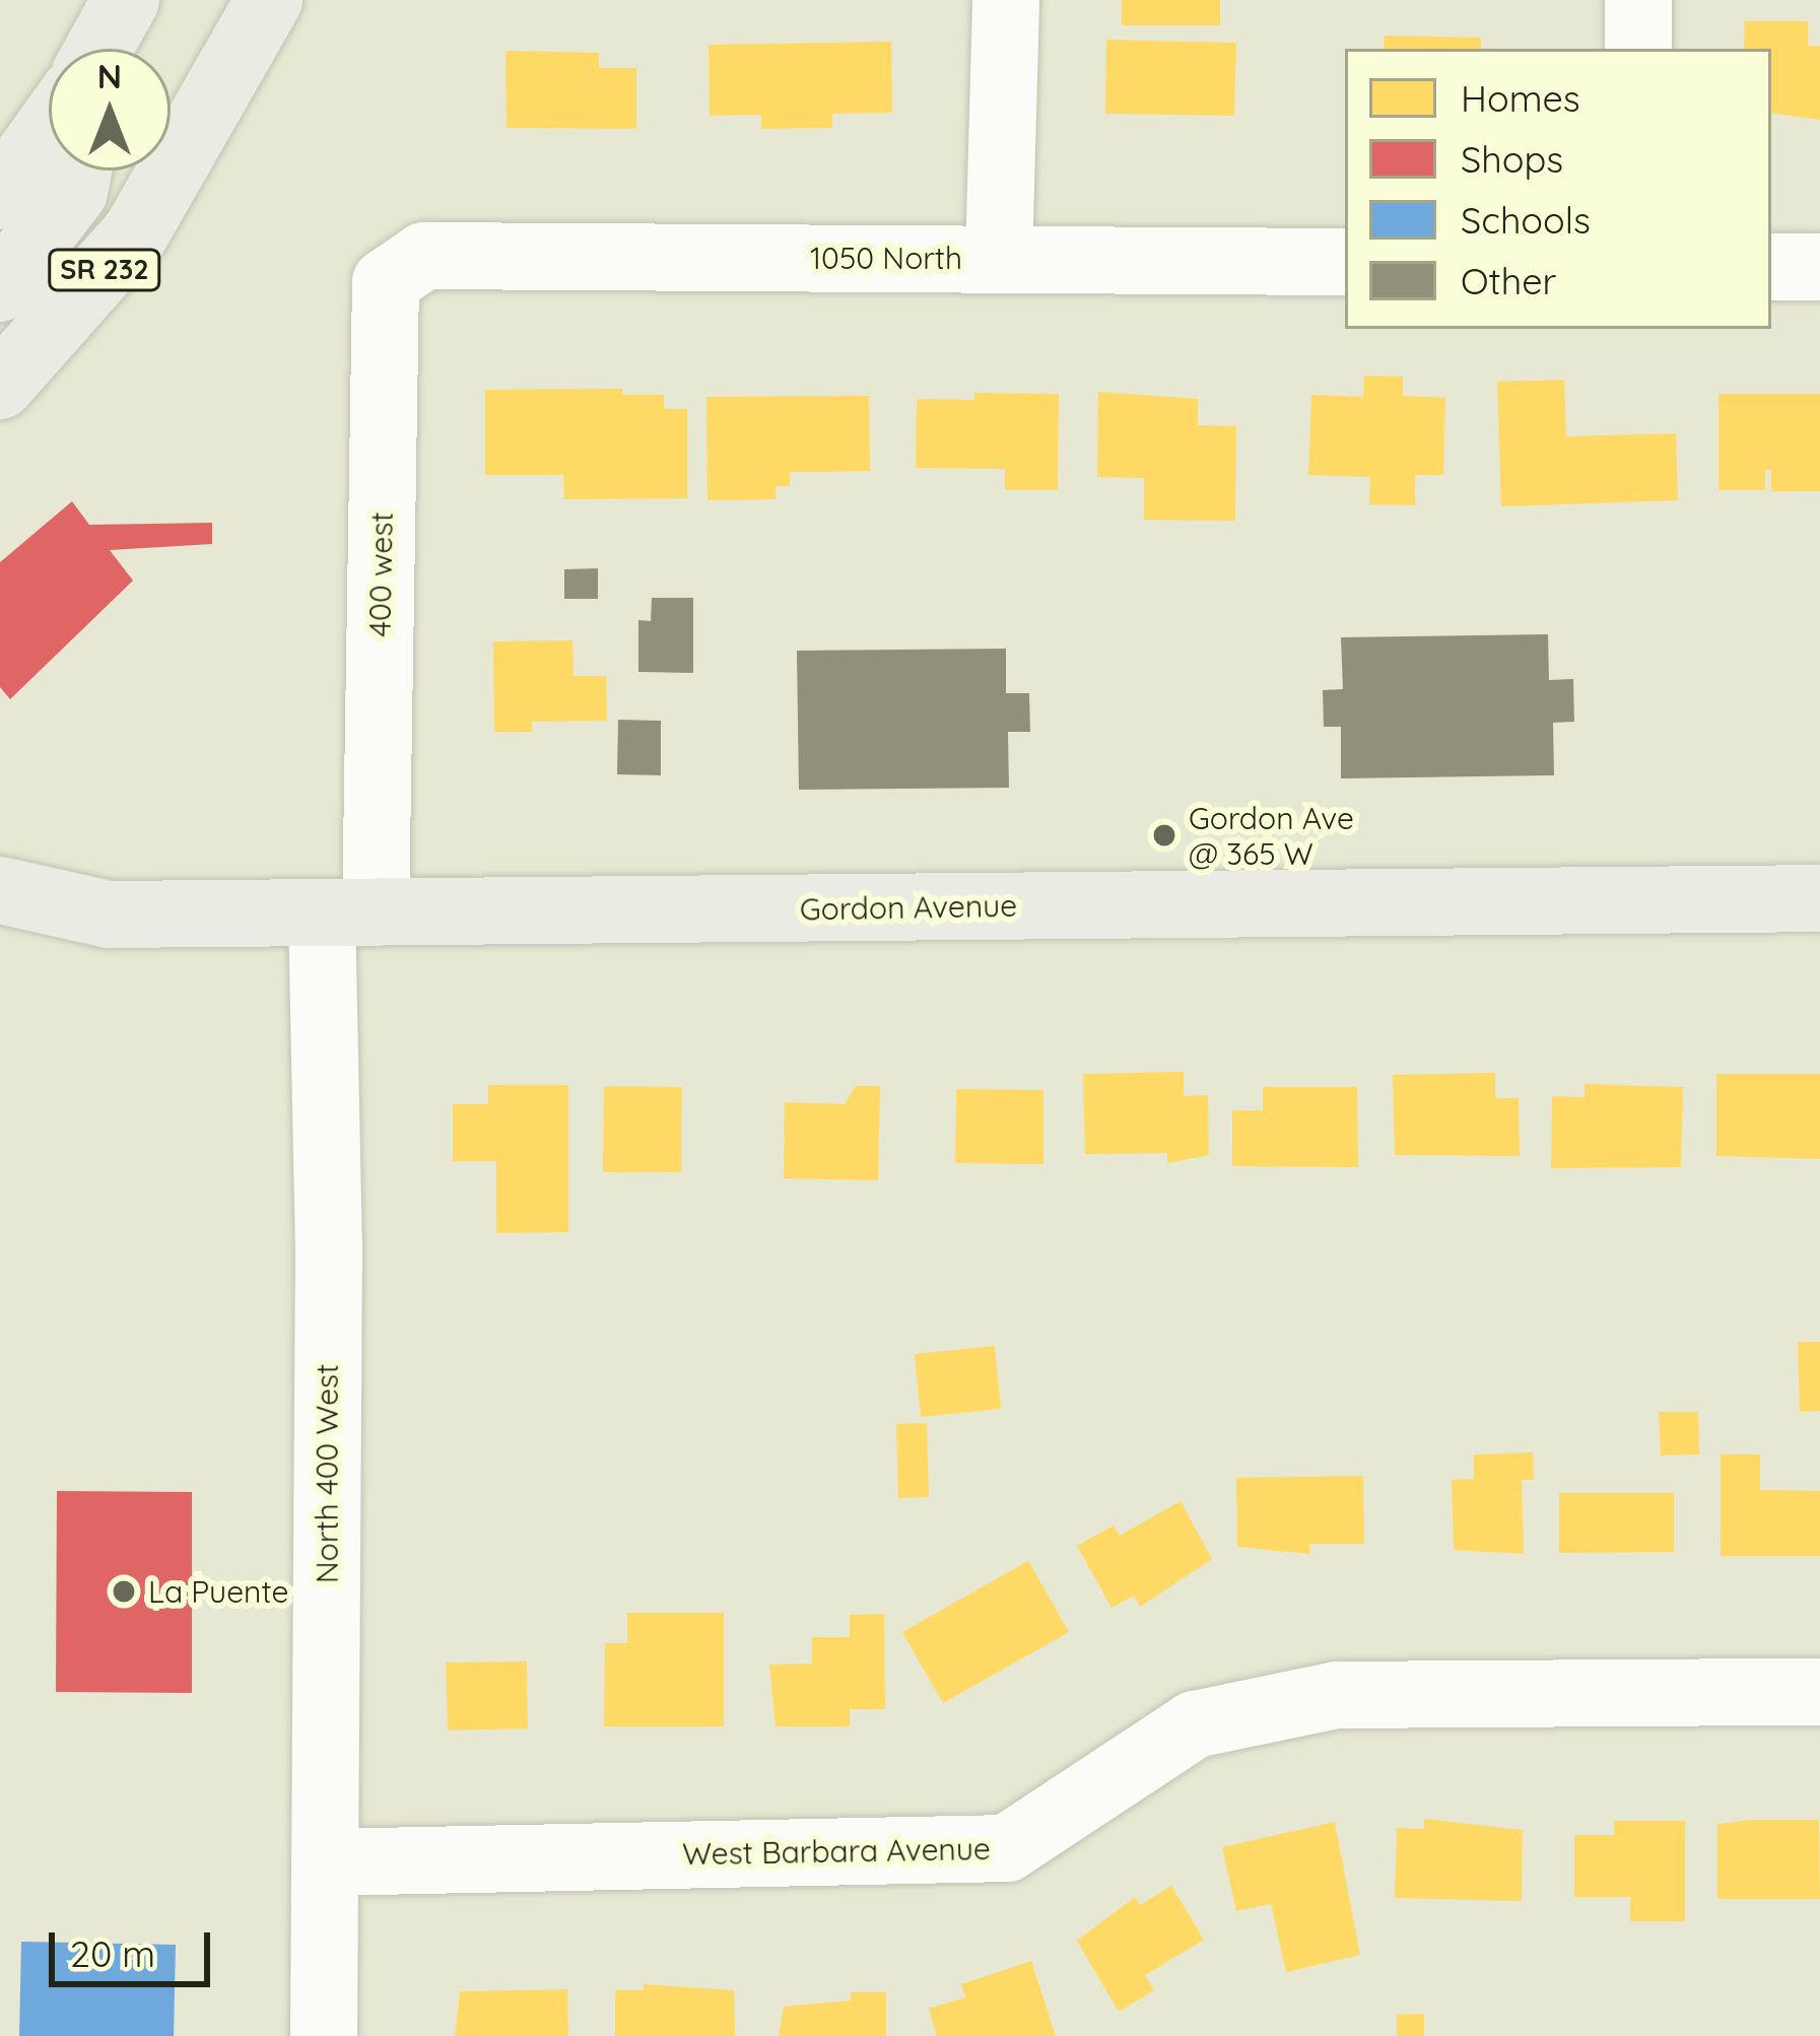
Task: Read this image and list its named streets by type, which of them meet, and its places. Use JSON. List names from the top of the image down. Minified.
{"streets":{"main road":["SR 232","Gordon Avenue"],"street":["1050 North","400 west","North 400 West","West Barbara Avenue"]},"crossings":[["1050 North","400 west"],["400 west","Gordon Avenue"],["400 west","North 400 West"],["Gordon Avenue","North 400 West"],["North 400 West","West Barbara Avenue"]],"places":["Gordon Ave @ 365 W","La Puente"],"legend":["Homes","Shops","Schools","Other"],"scale_bar":"20 m","north":"top"}
